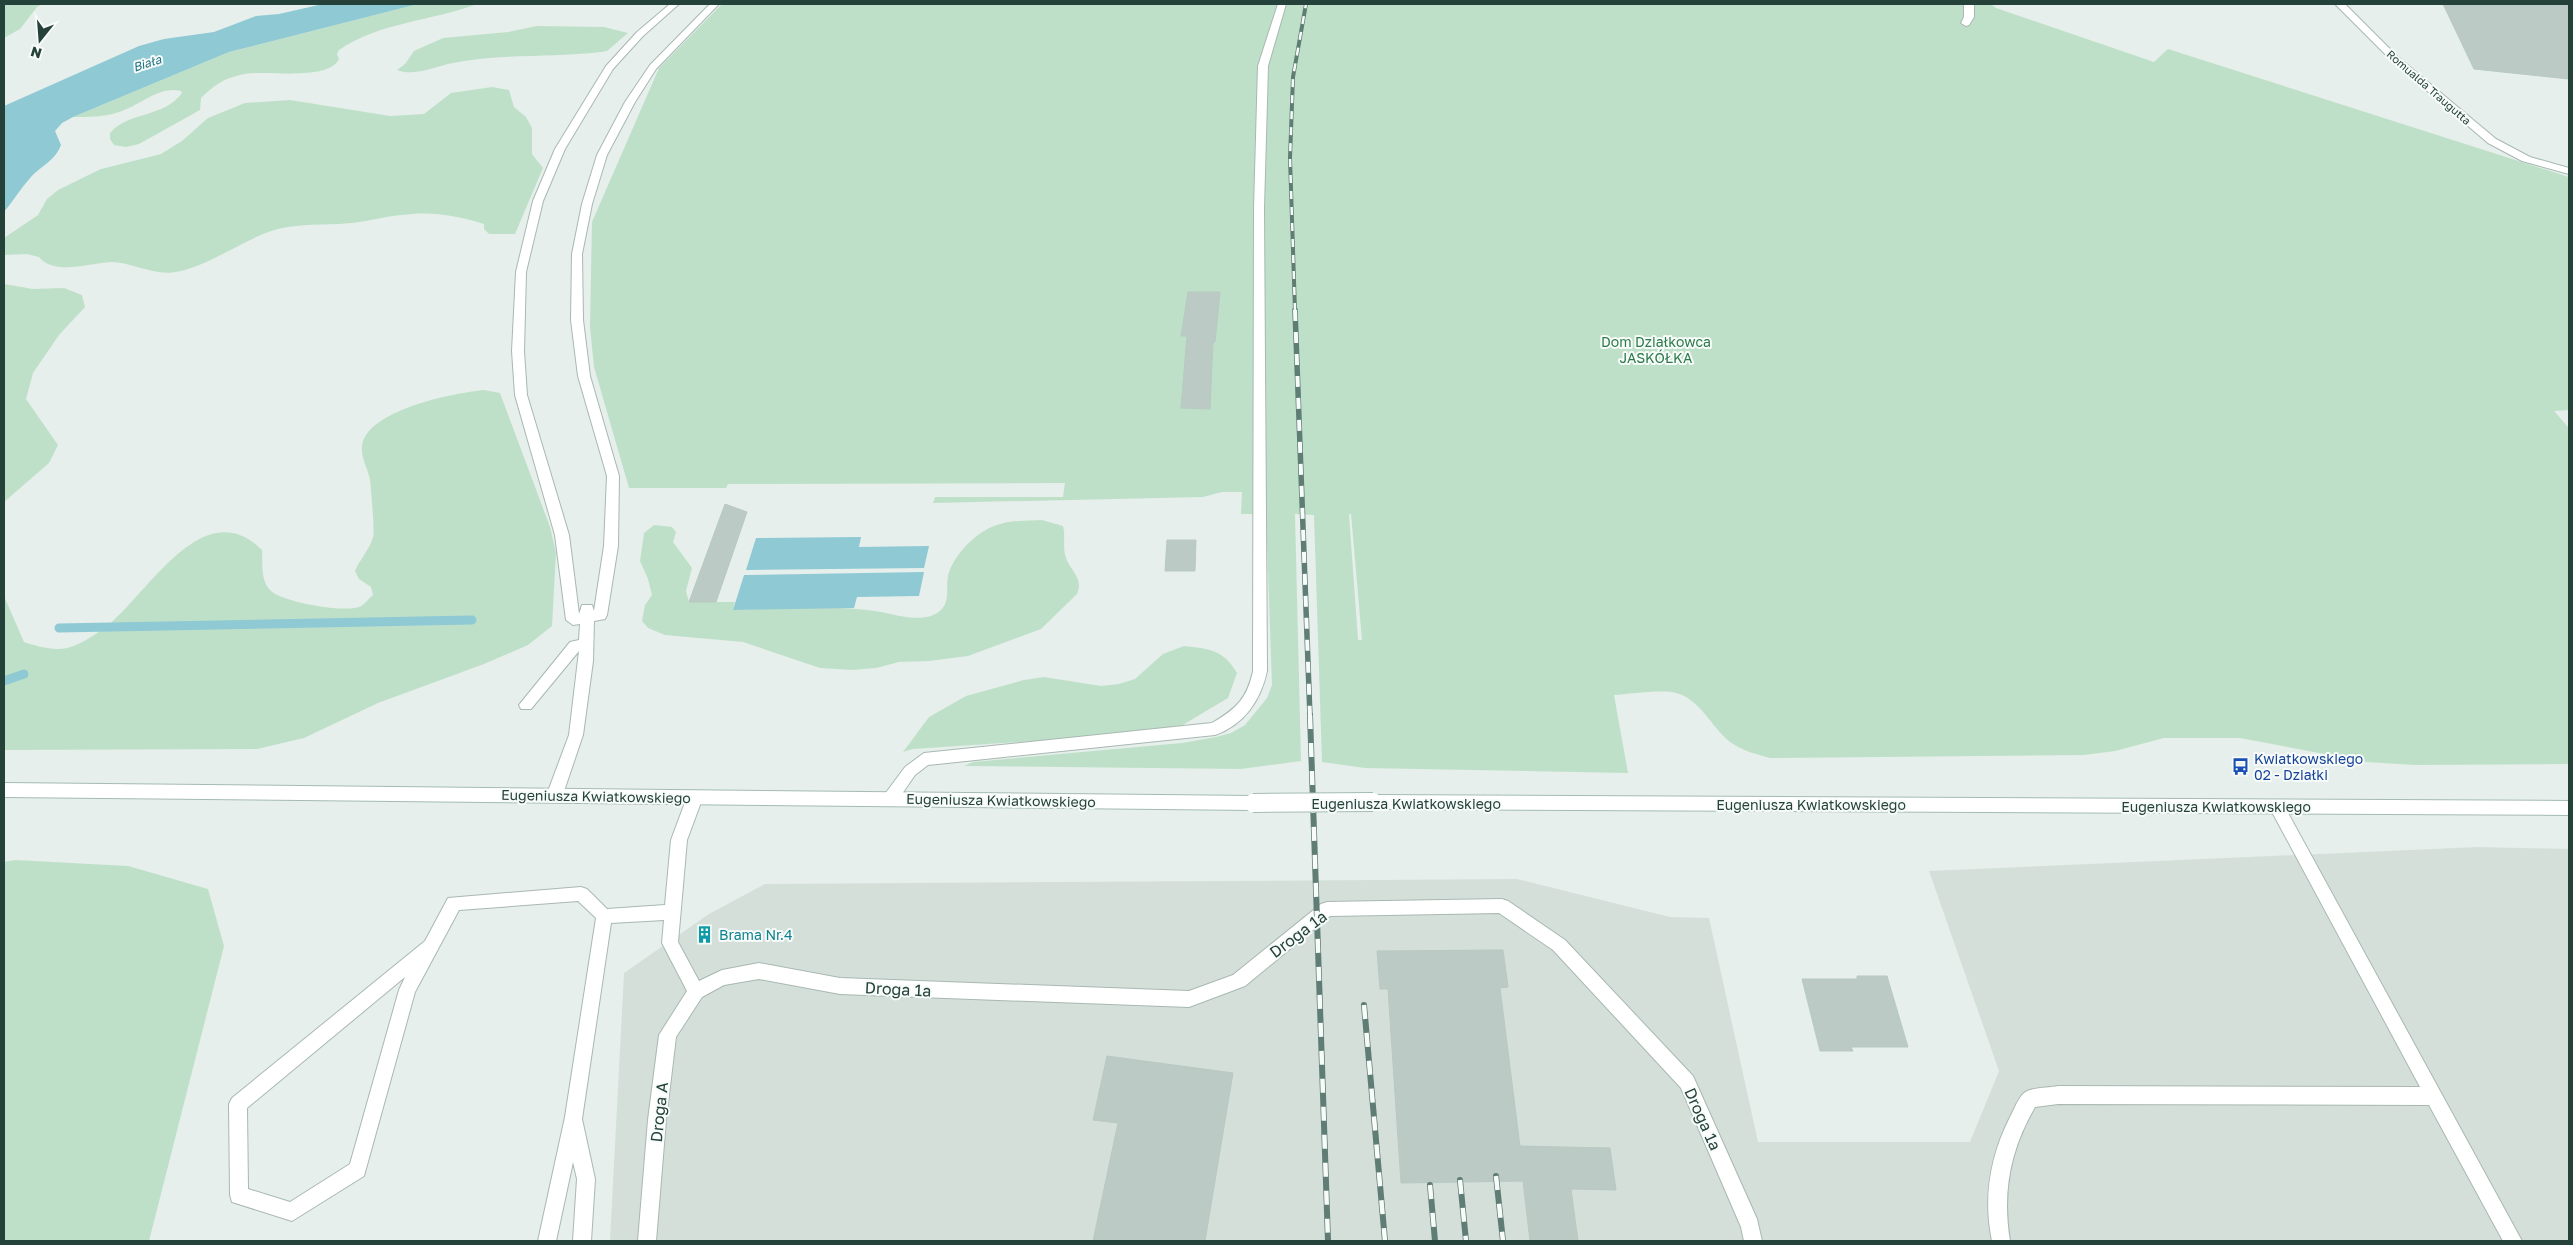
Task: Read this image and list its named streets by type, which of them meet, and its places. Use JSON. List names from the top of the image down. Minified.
{"streets":{"main road":["Romualda Traugutta","Eugeniusza Kwiatkowskiego"],"lane":["Droga 1a","Droga A"]},"crossings":[["Droga 1a","Droga A"]],"water":["Biała"],"parks":["Dom Działkowca JASKÓŁKA"],"places":{"bus stop":["Kwiatkowskiego 02 - Działki"],"building":["Brama Nr.4"]},"north":"bottom"}
